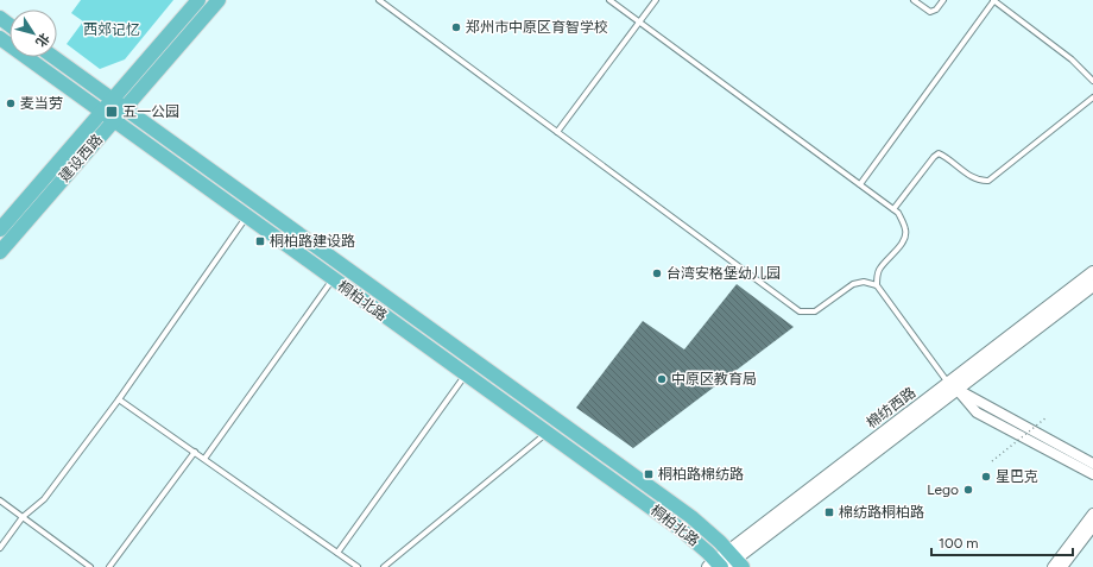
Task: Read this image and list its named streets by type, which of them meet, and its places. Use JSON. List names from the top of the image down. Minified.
{"streets":{"main road":["建设西路","桐柏北路"],"street":["棉纺西路"]},"crossings":[["建设西路","桐柏北路"],["桐柏北路","棉纺西路"]],"parks":["西郊记忆"],"places":{"other":["郑州市中原区育智学校","麦当劳","台湾安格堡幼儿园","中原区教育局","星巴克","Lego"],"transit":["五一公园","桐柏路建设路","桐柏路棉纺路","棉纺路桐柏路"]},"scale_bar":"100 m","north":"bottom right"}
